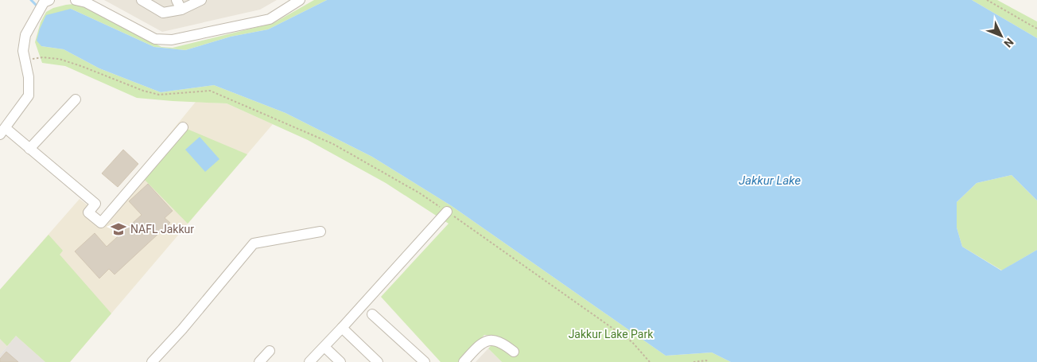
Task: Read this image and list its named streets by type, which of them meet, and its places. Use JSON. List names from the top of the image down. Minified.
{"water":["Jakkur Lake"],"parks":["Jakkur Lake Park"],"places":{"school or university":["NAFL Jakkur"]},"north":"bottom right"}
